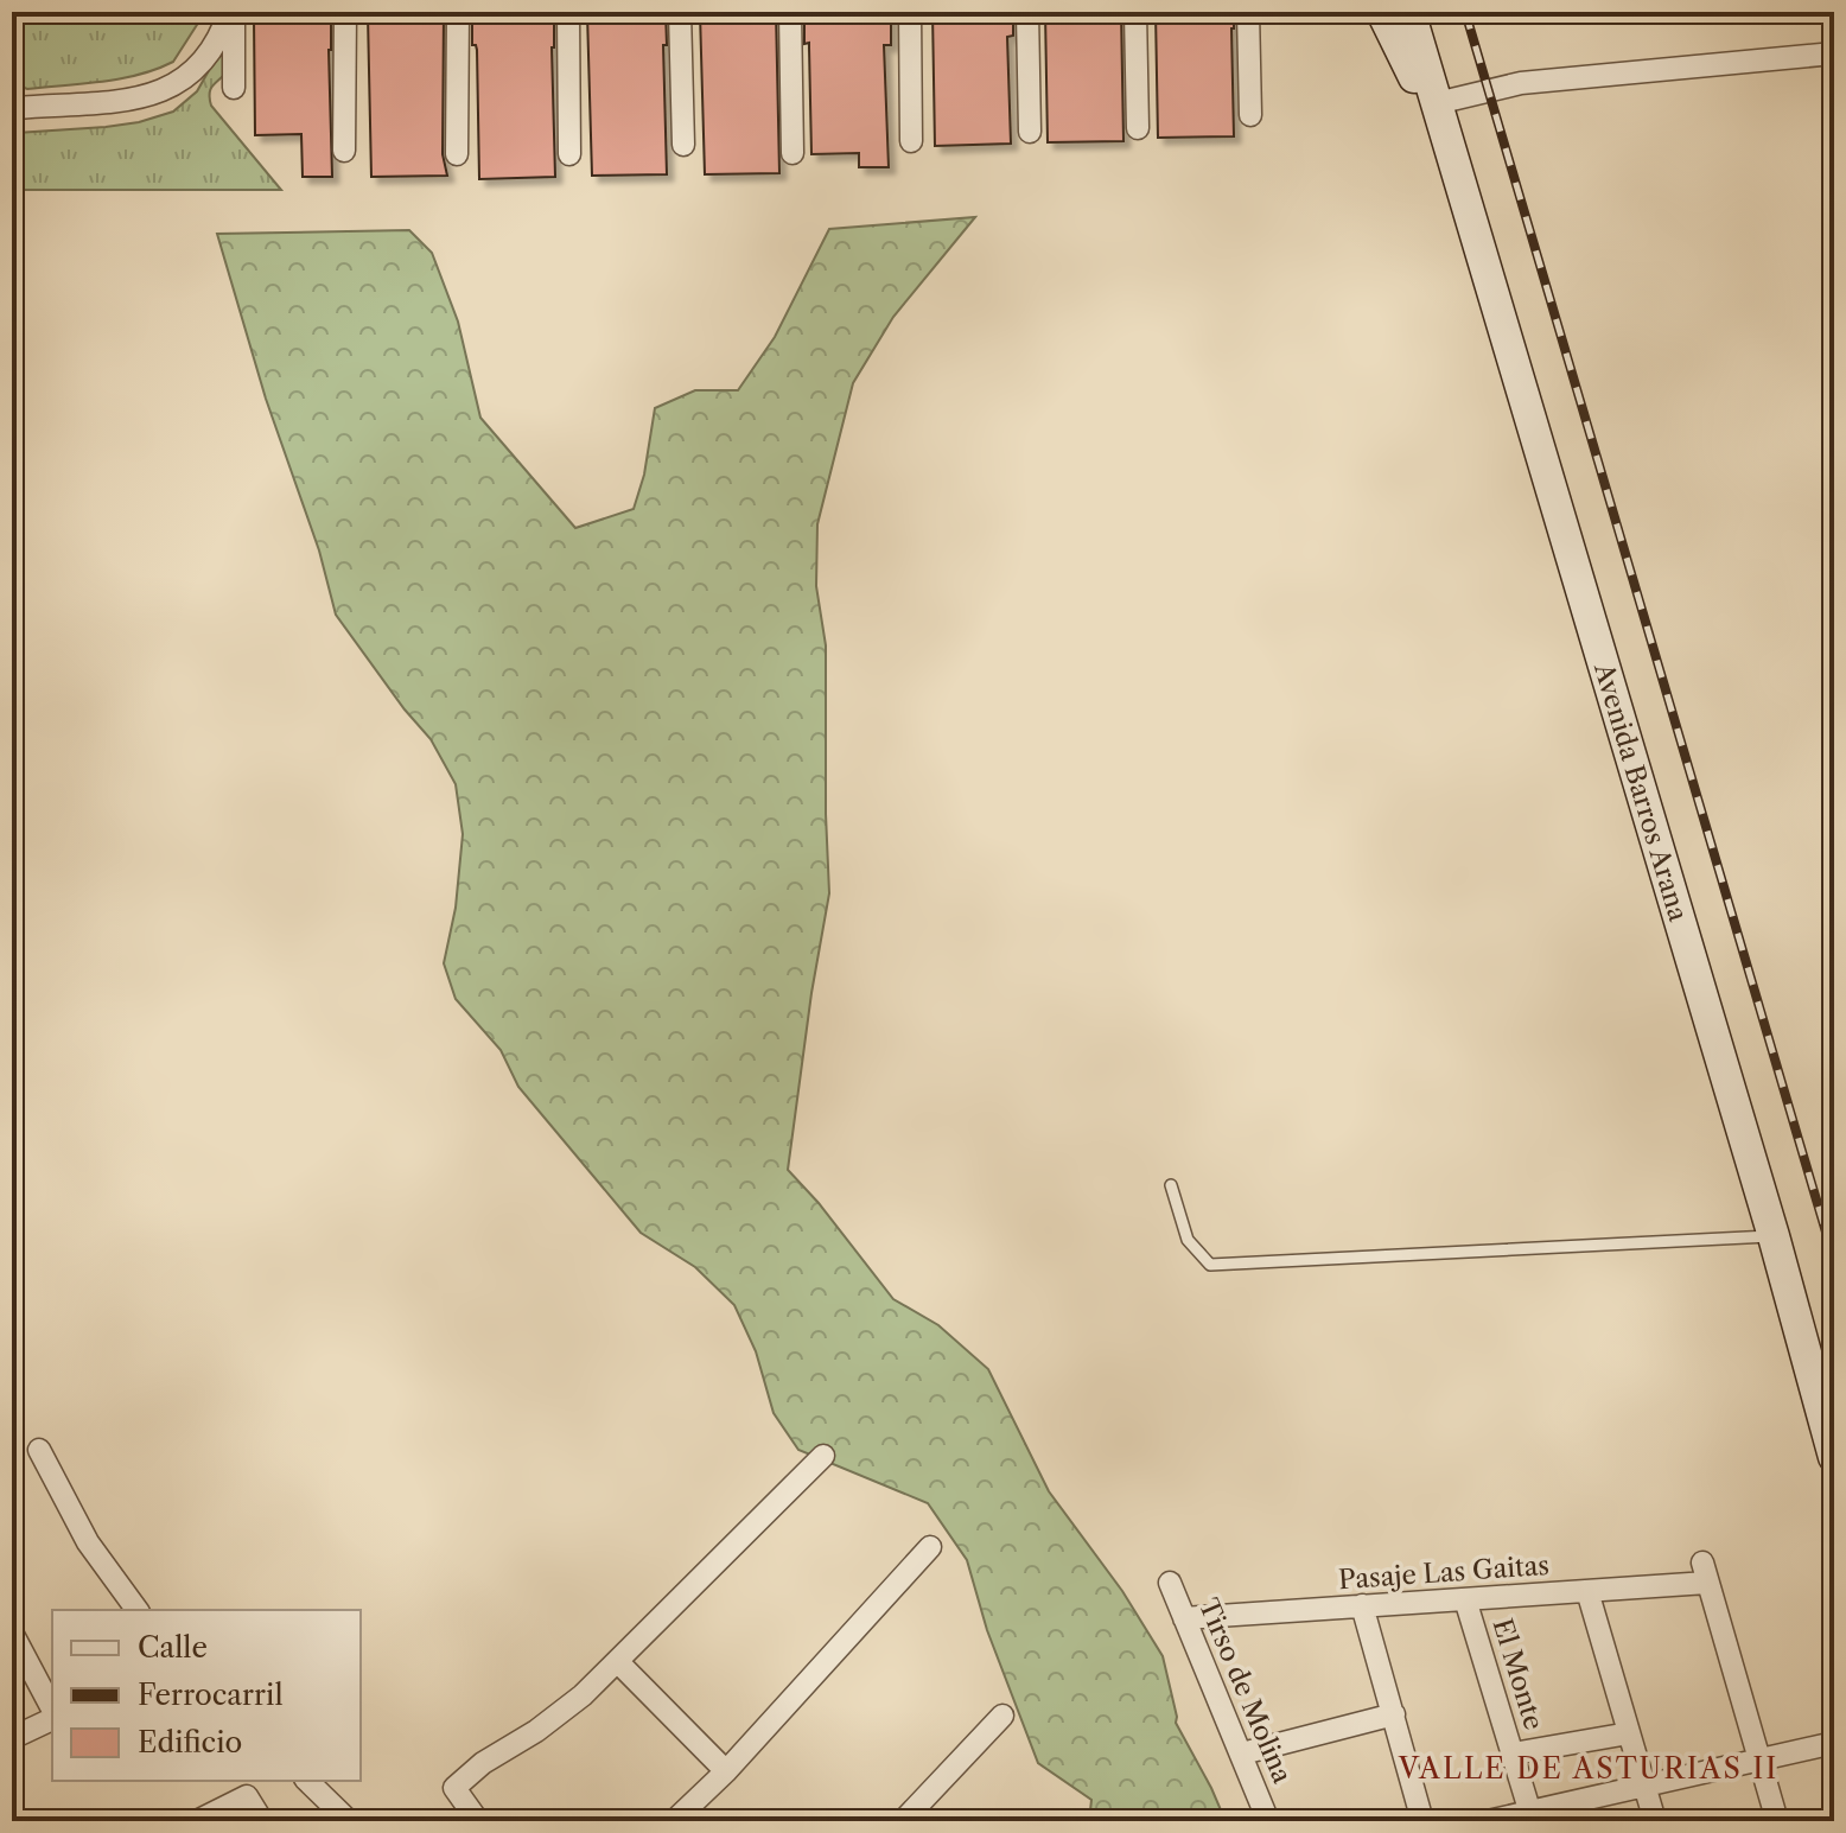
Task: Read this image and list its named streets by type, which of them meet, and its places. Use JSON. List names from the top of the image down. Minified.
{"streets":{"main road":["Avenida Barros Arana"],"street":["Pasaje Las Gaitas","El Monte","Tirso de Molina"]},"crossings":[["Pasaje Las Gaitas","El Monte"],["Pasaje Las Gaitas","Tirso de Molina"]],"districts":["VALLE DE ASTURIAS II"],"legend":["Calle","Ferrocarril","Edificio"]}
